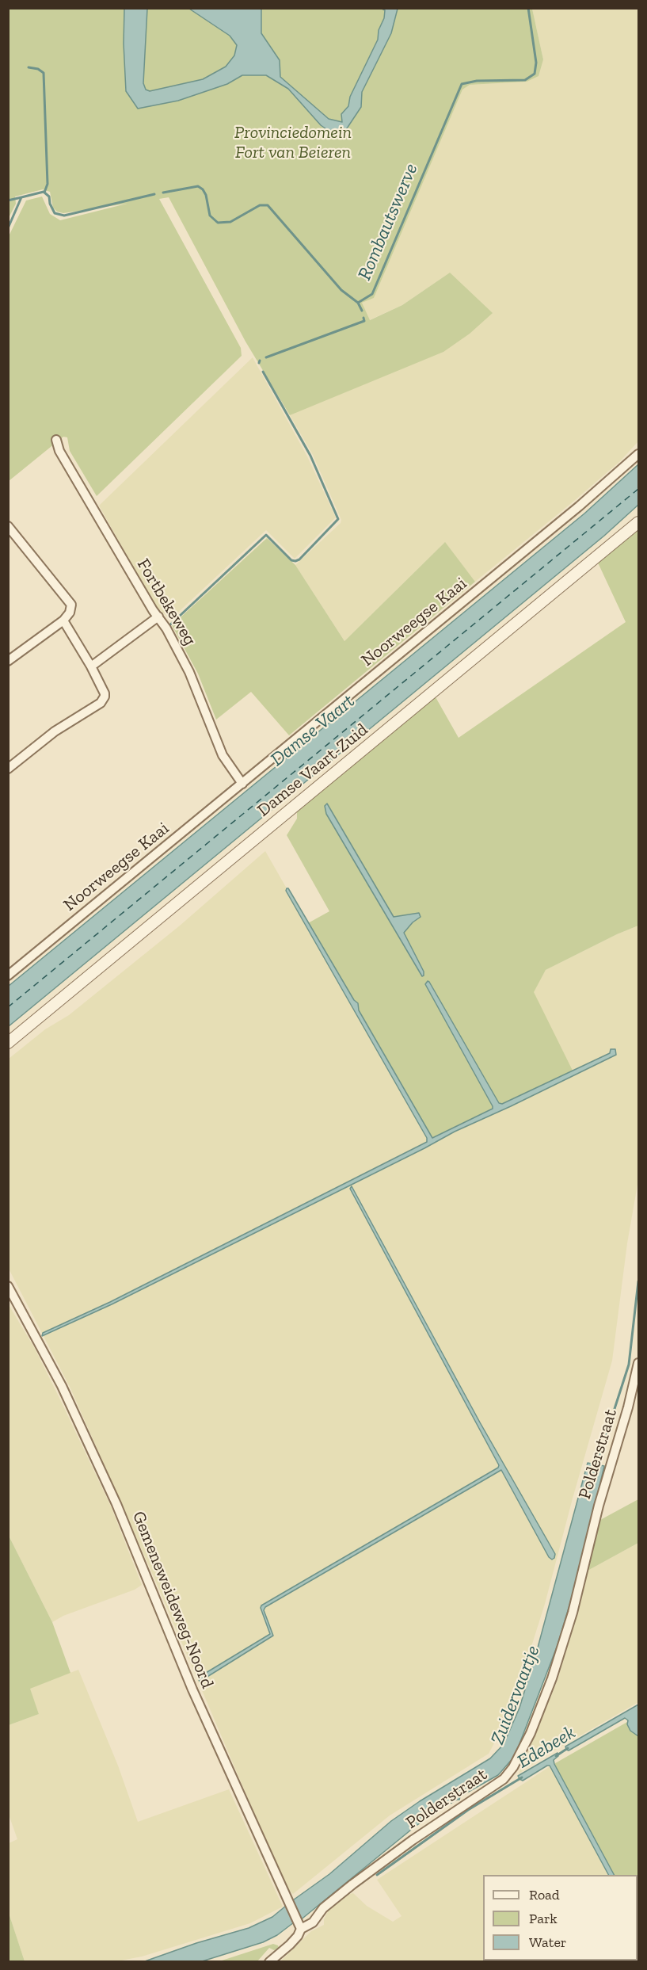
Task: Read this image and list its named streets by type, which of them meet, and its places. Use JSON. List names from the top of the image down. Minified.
{"streets":{"street":["Fortbekeweg","Noorweegse Kaai","Damse Vaart-Zuid","Polderstraat","Gemeneweideweg-Noord"]},"crossings":[["Fortbekeweg","Noorweegse Kaai"],["Polderstraat","Gemeneweideweg-Noord"]],"water":["Rombautswerve","Damse Vaart","Zuidervaartje","Edebeek"],"parks":["Provinciedomein Fort van Beieren"],"legend":["Road","Park","Water"]}
